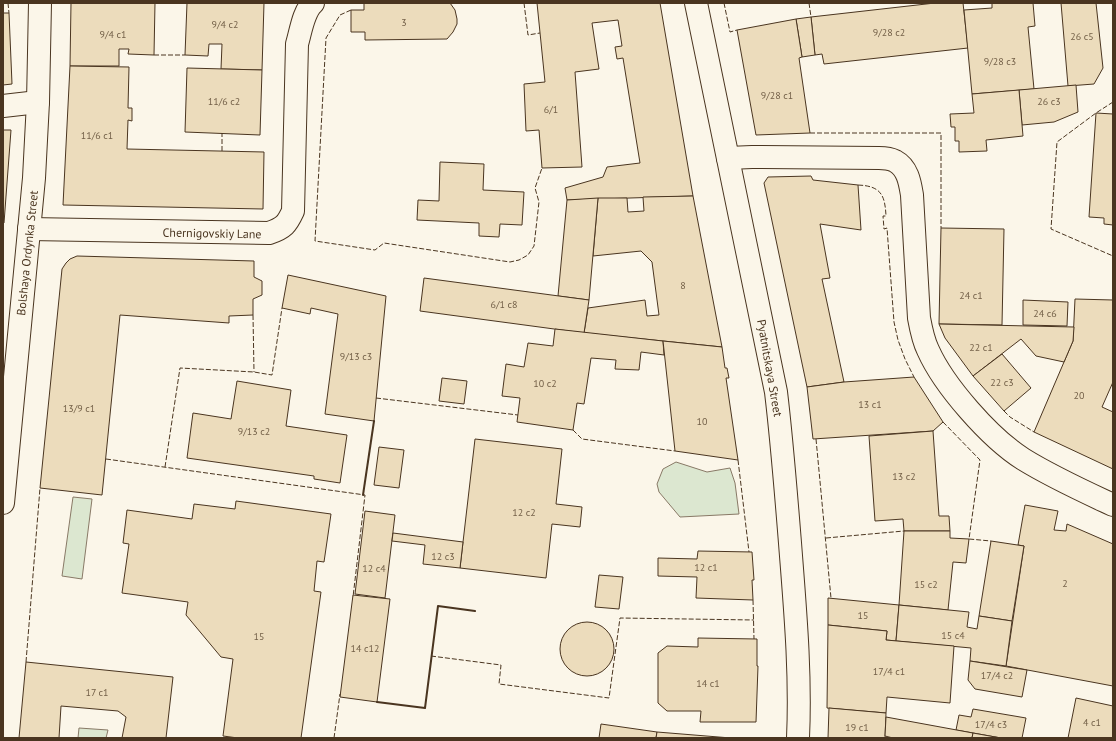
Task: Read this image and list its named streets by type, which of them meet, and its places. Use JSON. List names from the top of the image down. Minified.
{"streets":{"street":["Chernigovskiy Lane","Bolshaya Ordynka Street","Pyatnitskaya Street"]},"crossings":[["Chernigovskiy Lane","Bolshaya Ordynka Street"]],"house_numbers":["3","9/4 с2","9/28 с2","9/4 с1","26 с5","9/28 с3","9/28 с1","11/6 с2","26 с3","6/1","11/6 с1","8","24 с1","6/1 с8","24 с6","22 с1","9/13 с3","22 с3","10 с2","20","13 с1","13/9 с1","10","9/13 с2","13 с2","12 с2","12 с3","12 с1","12 с4","2","15 с2","15","15 с4","15","14 с12","17/4 с1","17/4 с2","14 с1","17 с1","4 с1","17/4 с3","19 с1"]}
